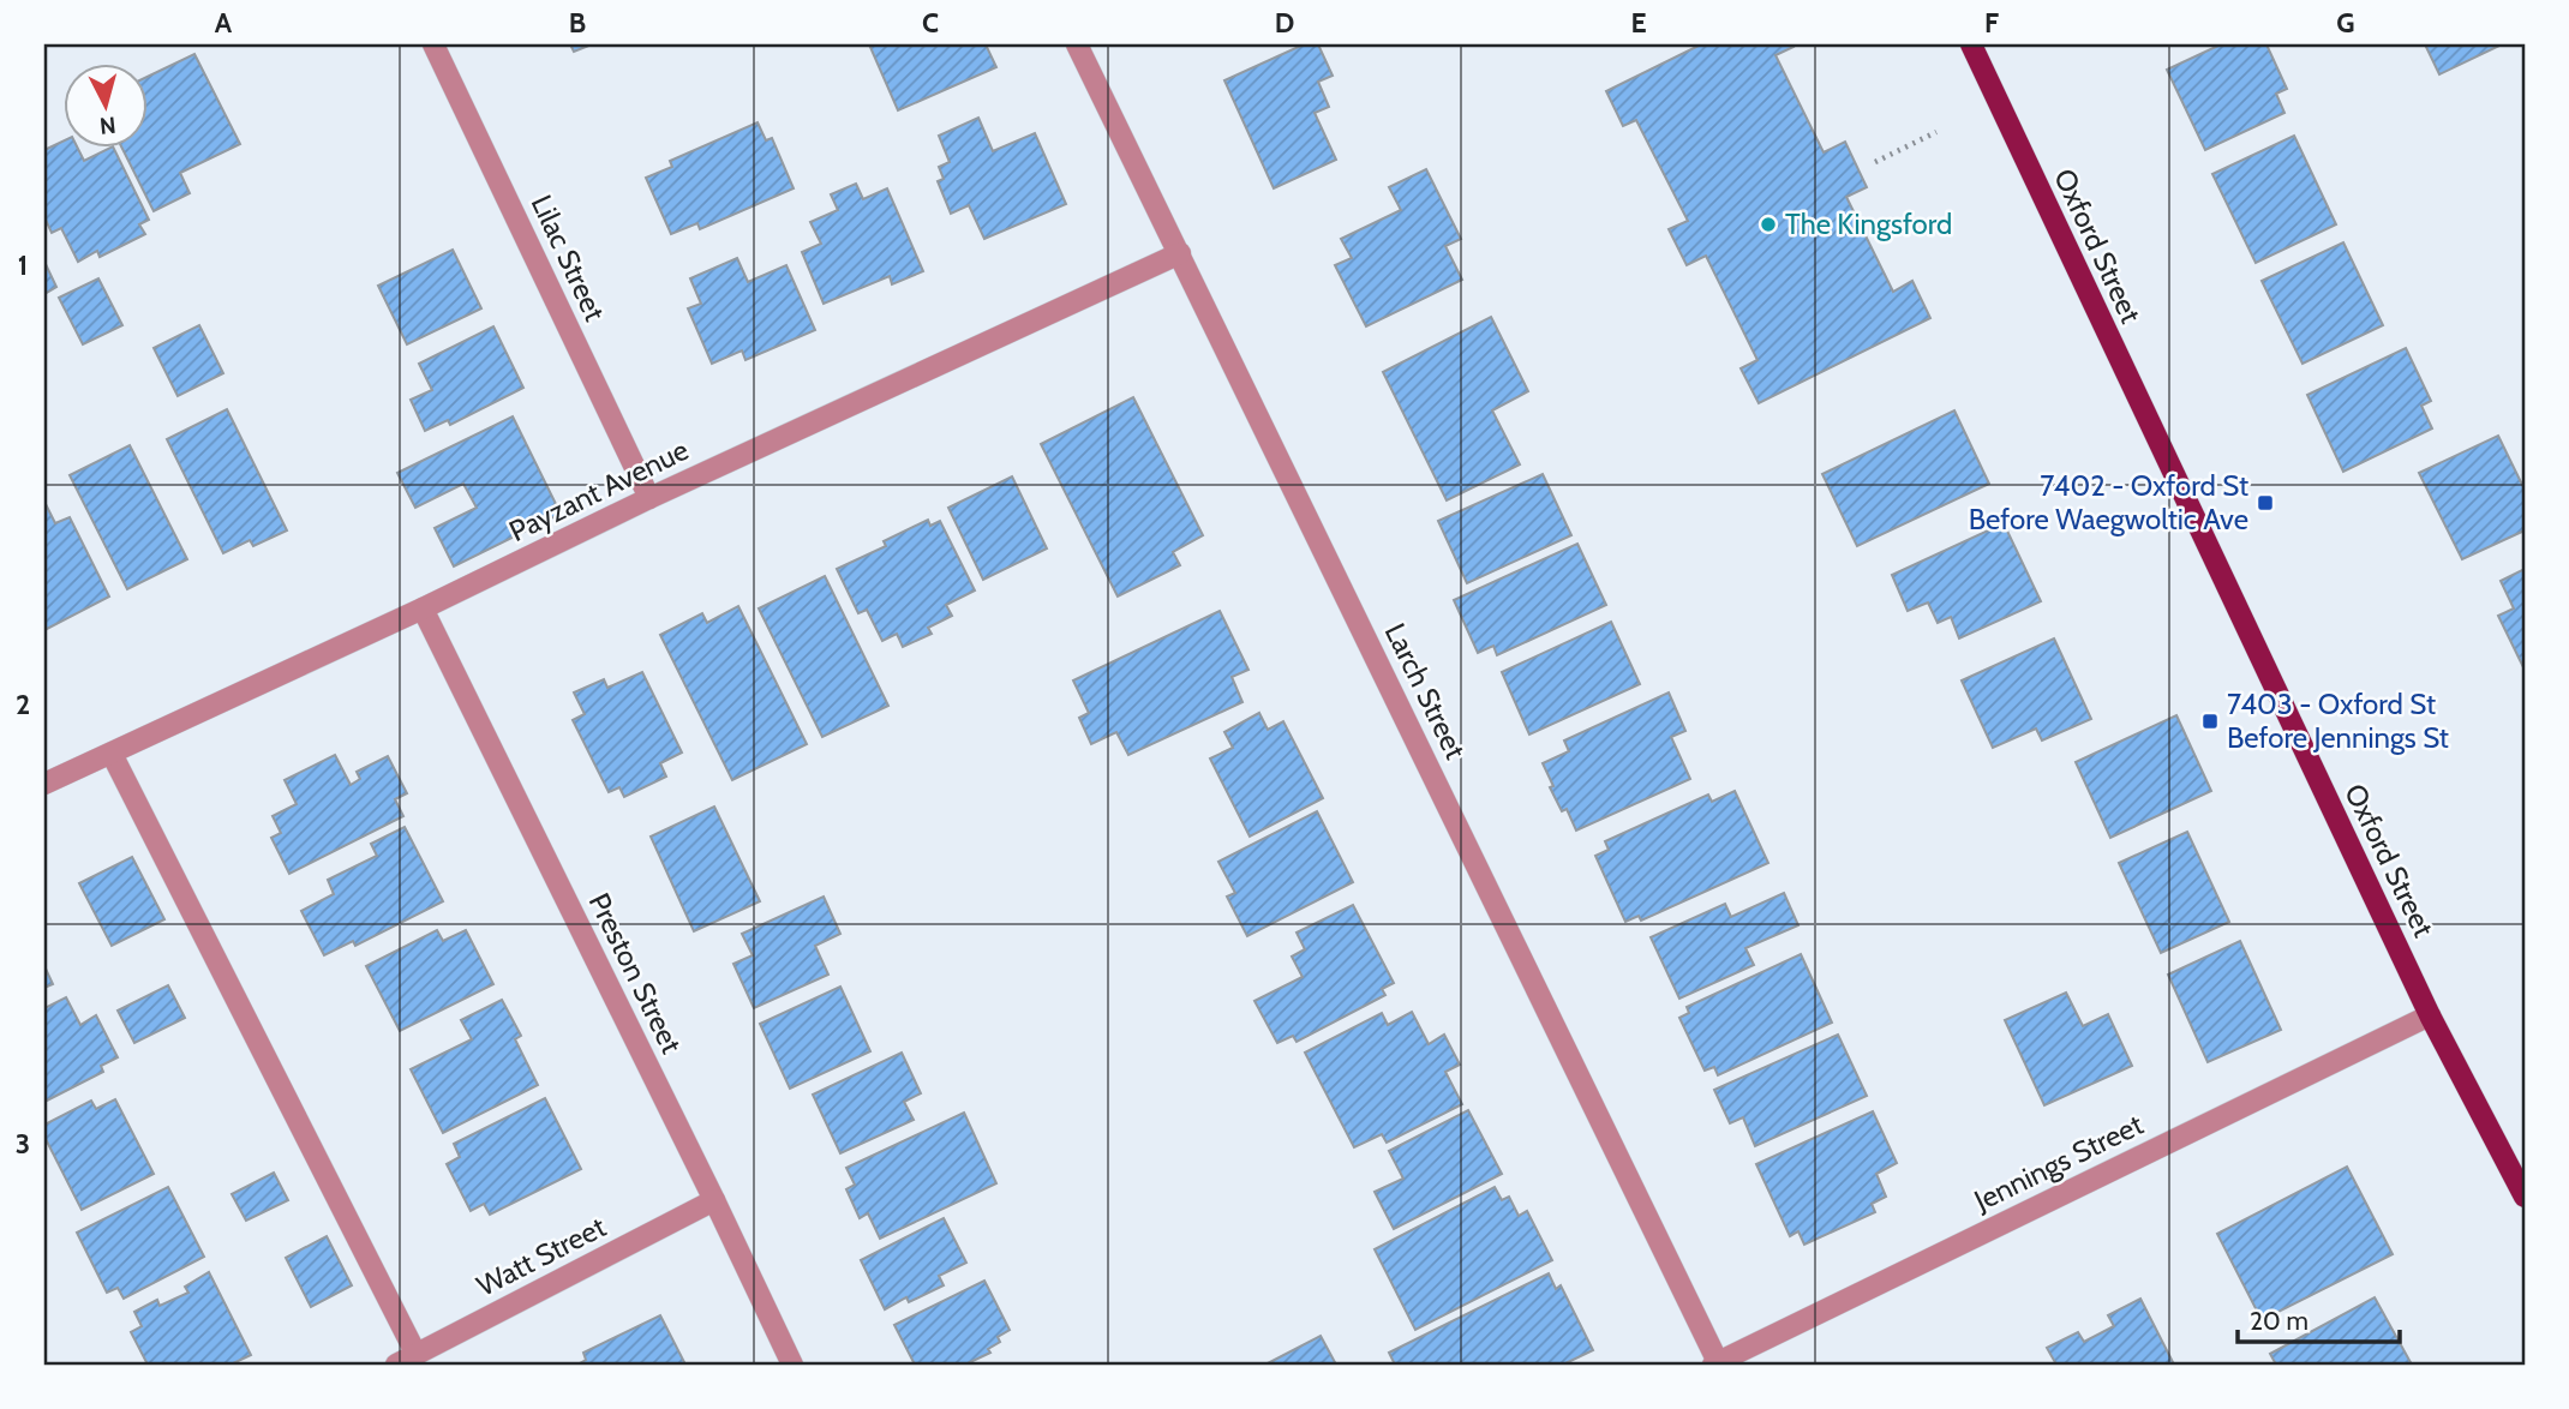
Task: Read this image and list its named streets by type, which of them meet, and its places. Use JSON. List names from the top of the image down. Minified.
{"streets":{"main road":["Oxford Street"],"street":["Lilac Street","Payzant Avenue","Larch Street","Preston Street","Jennings Street","Watt Street"]},"crossings":[["Oxford Street","Jennings Street"],["Lilac Street","Payzant Avenue"],["Payzant Avenue","Larch Street"],["Payzant Avenue","Preston Street"],["Larch Street","Jennings Street"],["Preston Street","Watt Street"]],"places":{"other":["The Kingsford"],"transit":["7402 - Oxford St Before Waegwoltic Ave","7403 - Oxford St Before Jennings St"]},"scale_bar":"20 m","north":"bottom","grid":{"columns":["A","B","C","D","E","F","G"],"rows":["1","2","3"]}}
